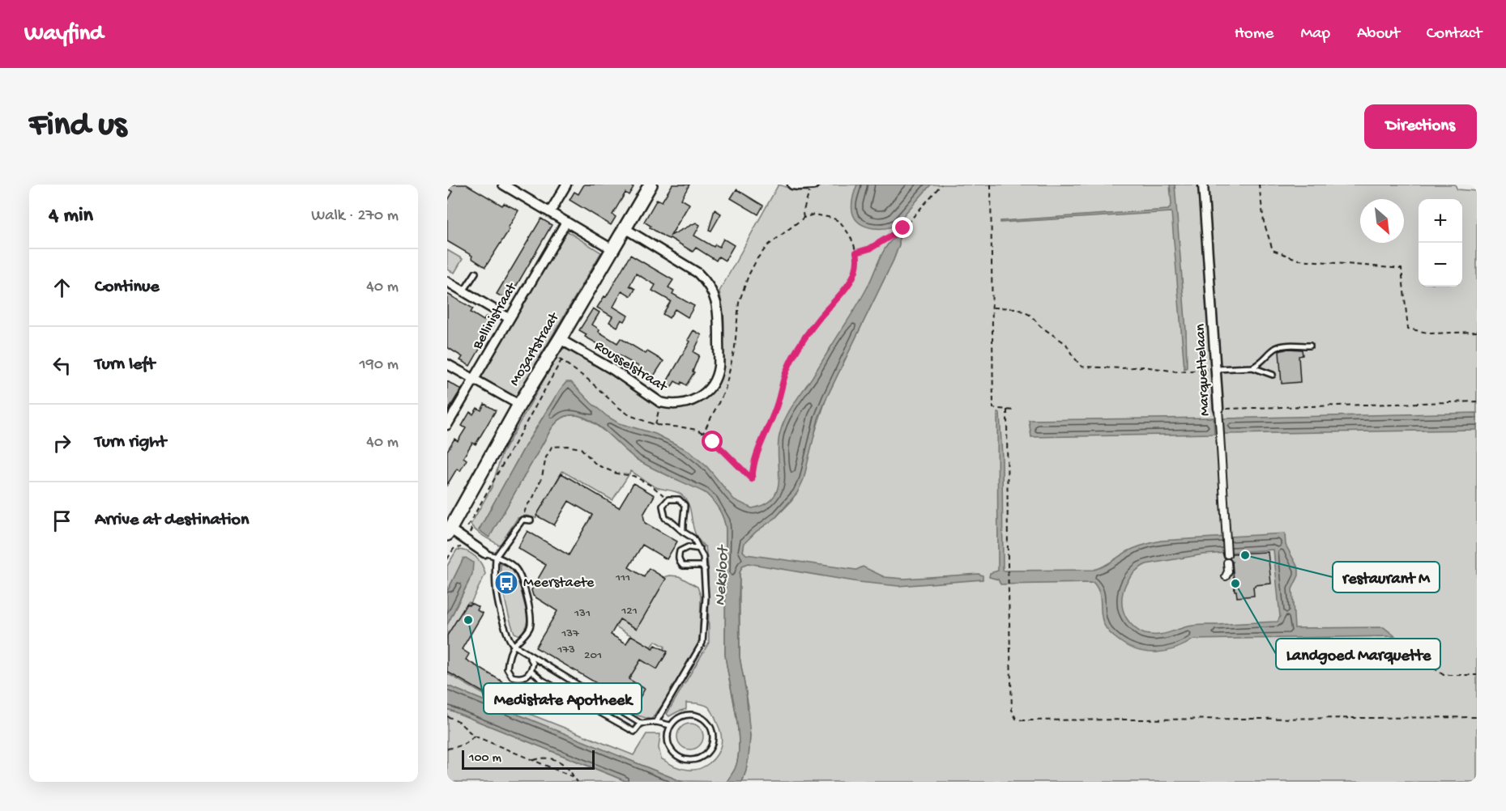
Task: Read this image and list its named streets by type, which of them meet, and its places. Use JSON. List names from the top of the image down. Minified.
{"streets":{"main road":["Mozartstraat"],"street":["Bellinistraat","Rousselstraat","Marquettelaan"]},"crossings":[["Mozartstraat","Rousselstraat"]],"water":["Neksloot"],"places":{"other":["restaurant M","Landgoed Marquette","Medistate Apotheek"],"bus stop":["Meerstaete"]},"house_numbers":["111","121","131","137","173","201"],"scale_bar":"100 m","north":"bottom right","page":{"header":"Wayfind","nav":["Home","Map","About","Contact"],"buttons":"Directions","title":"Find us","heading":["4 min","Walk · 270 m"],"map_buttons":["+","−"],"list":[["Continue","40 m"],["Turn left","190 m"],["Turn right","40 m"],"Arrive at destination"],"scale":"100 m"}}
